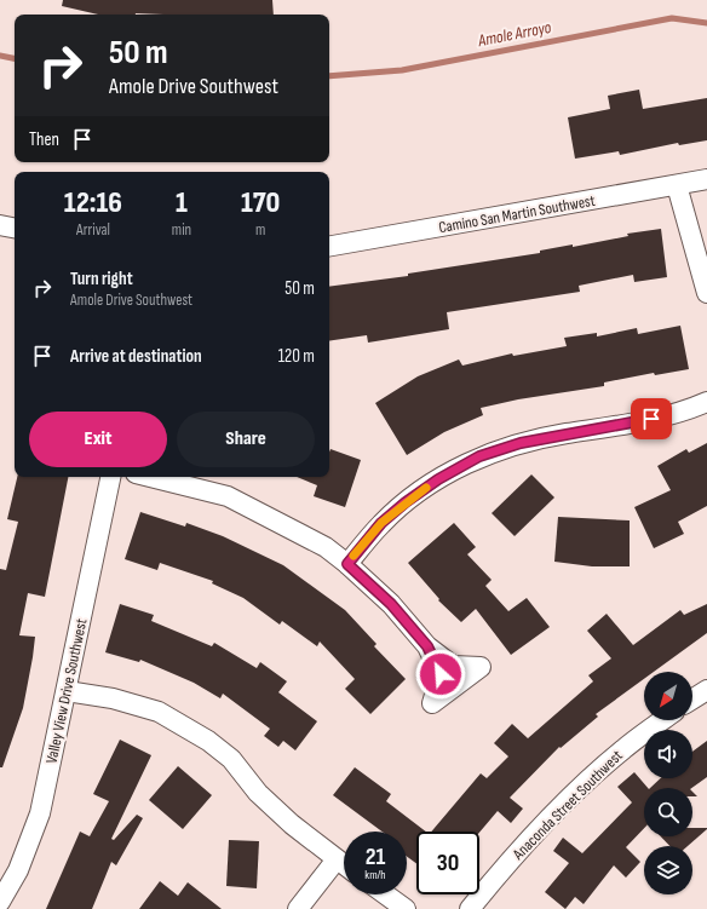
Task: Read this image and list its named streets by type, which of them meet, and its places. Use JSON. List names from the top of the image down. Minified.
{"streets":{"street":["Camino San Martin Southwest","Valley View Drive Southwest","Anaconda Street Southwest"]},"water":["Amole Arroyo"],"north":"bottom left","page":{"turn":["50 m","Amole Drive Southwest"],"then":"Then","eta":["12:16","Arrival","1","min","170","m"],"list":[{"name":"Turn right","note":"Amole Drive Southwest","value":"50 m"},{"name":"Arrive at destination","value":"120 m"}],"buttons":["Exit","Share"],"speed":"21 km/h","limit":"30"}}
